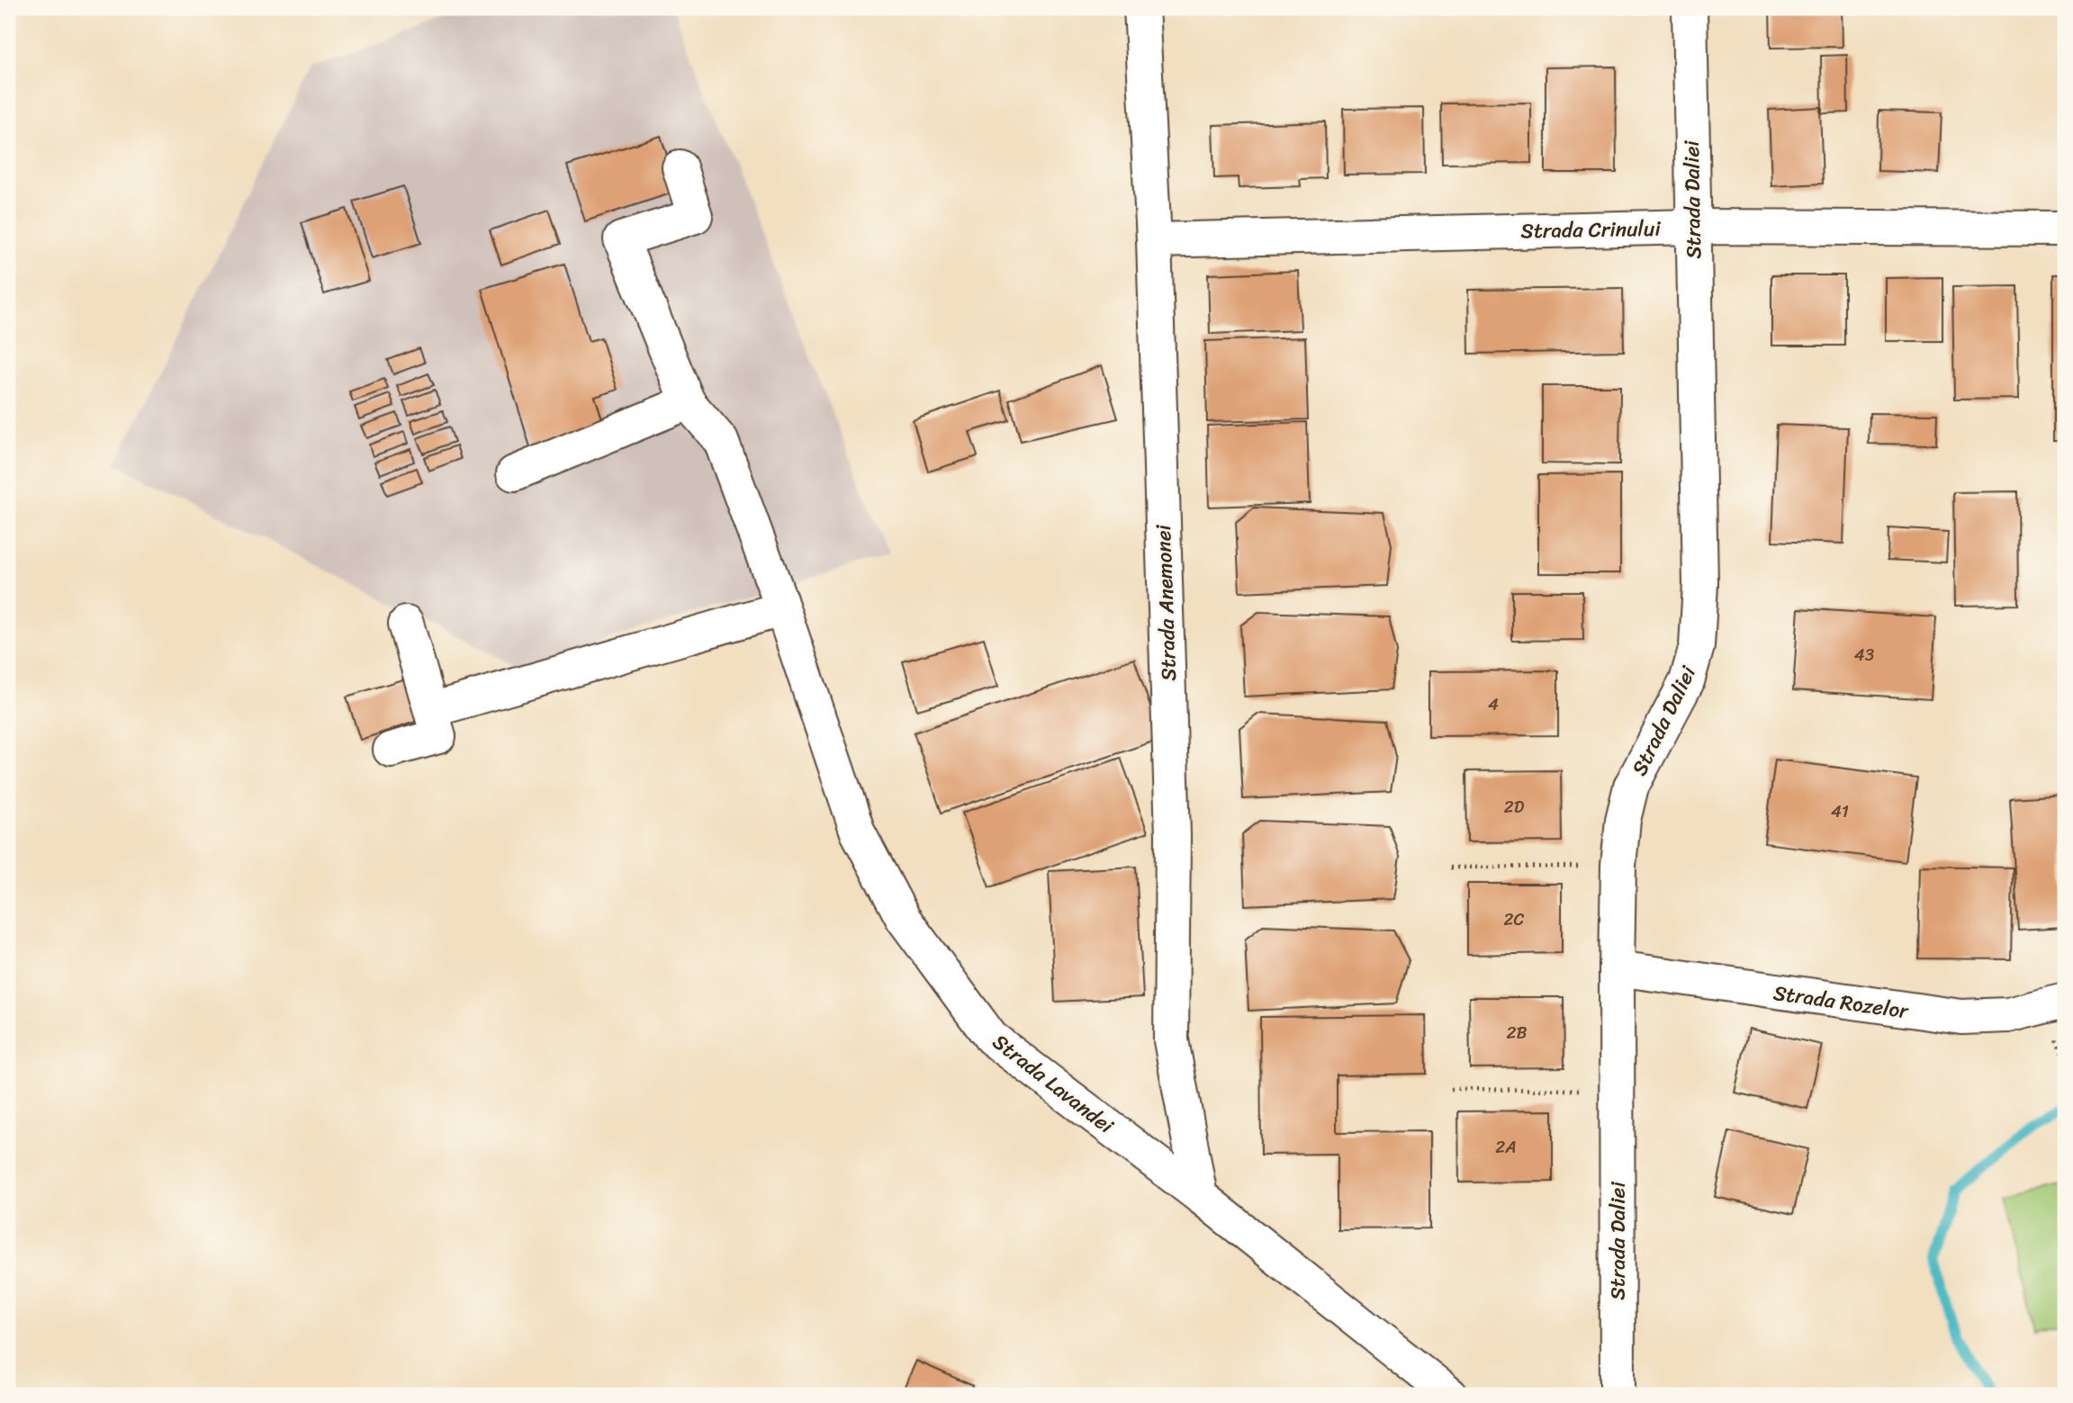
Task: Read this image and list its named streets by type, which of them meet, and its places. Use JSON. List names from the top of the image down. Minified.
{"streets":{"street":["Strada Daliei","Strada Crinului","Strada Anemonei","Strada Rozelor","Strada Lavandei"]},"crossings":[["Strada Daliei","Strada Crinului"],["Strada Daliei","Strada Rozelor"],["Strada Crinului","Strada Anemonei"],["Strada Anemonei","Strada Lavandei"]],"house_numbers":["43","4","2D","41","2C","2B","2A"]}
